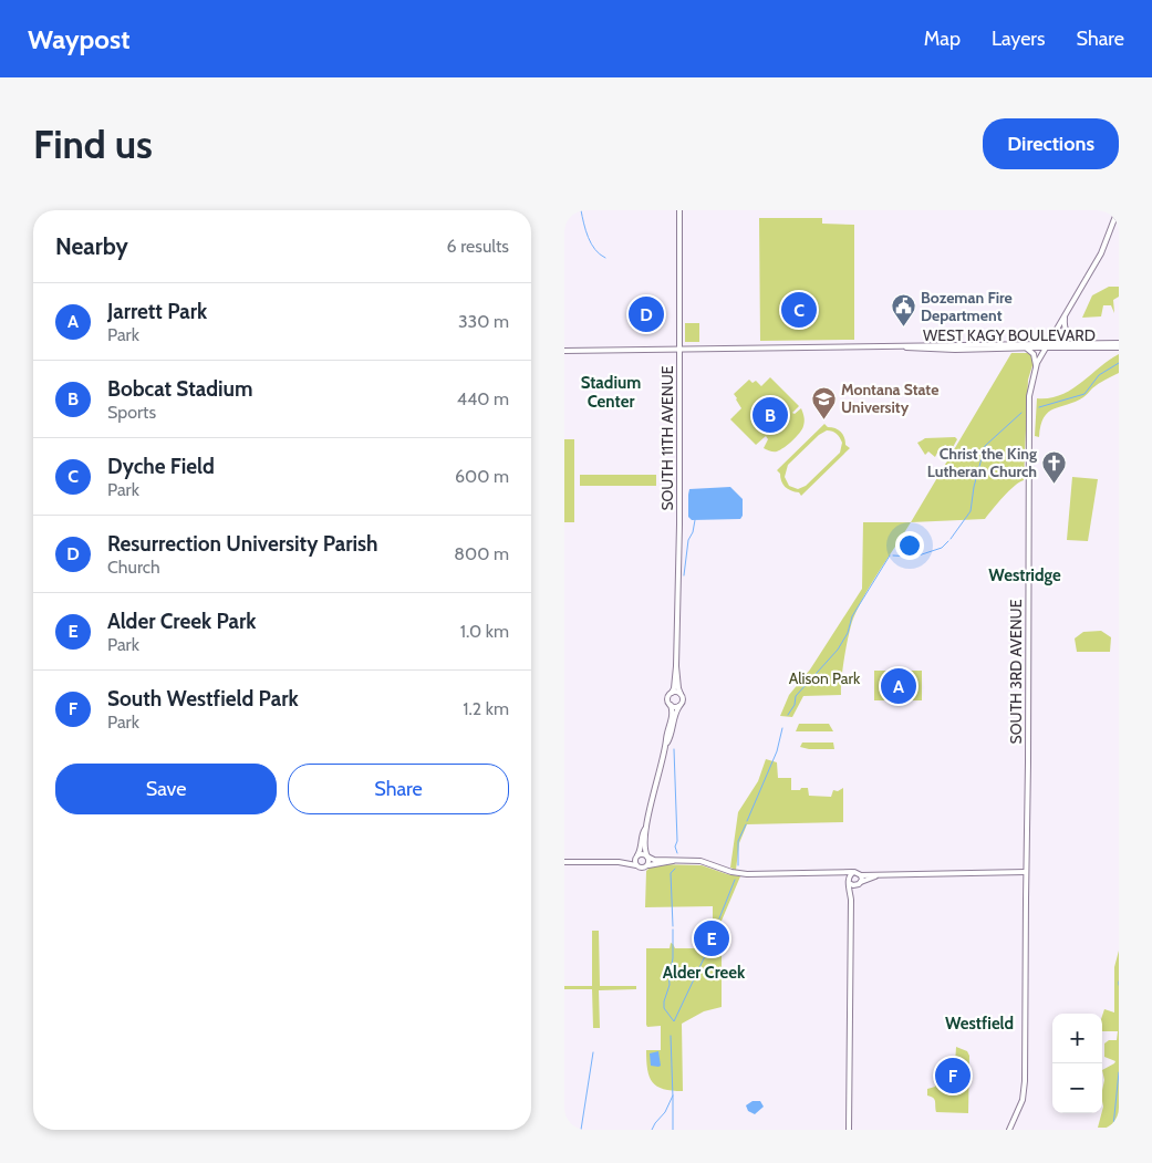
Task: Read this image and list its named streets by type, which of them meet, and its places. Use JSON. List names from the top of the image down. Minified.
{"streets":{"main road":["WEST KAGY BOULEVARD","SOUTH 11TH AVENUE","SOUTH 3RD AVENUE"]},"crossings":[["WEST KAGY BOULEVARD","SOUTH 11TH AVENUE"],["WEST KAGY BOULEVARD","SOUTH 3RD AVENUE"]],"districts":["Stadium Center","Westridge","Alder Creek","Westfield"],"parks":["Alison Park"],"places":{"public building":["Bozeman Fire Department"],"school or university":["Montana State University"],"church":["Christ the King Lutheran Church"]},"page":{"header":"Waypost","nav":["Map","Layers","Share"],"buttons":["Directions",["Save","Share"]],"title":"Find us","heading":["Nearby","6 results"],"list":[{"mark":"A","name":"Jarrett Park","note":"Park","value":"330 m"},{"mark":"B","name":"Bobcat Stadium","note":"Sports","value":"440 m"},{"mark":"C","name":"Dyche Field","note":"Park","value":"600 m"},{"mark":"D","name":"Resurrection University Parish","note":"Church","value":"800 m"},{"mark":"E","name":"Alder Creek Park","note":"Park","value":"1.0 km"},{"mark":"F","name":"South Westfield Park","note":"Park","value":"1.2 km"}],"pins":["C","D","B","A","E","F"],"map_buttons":["+","−"]}}
